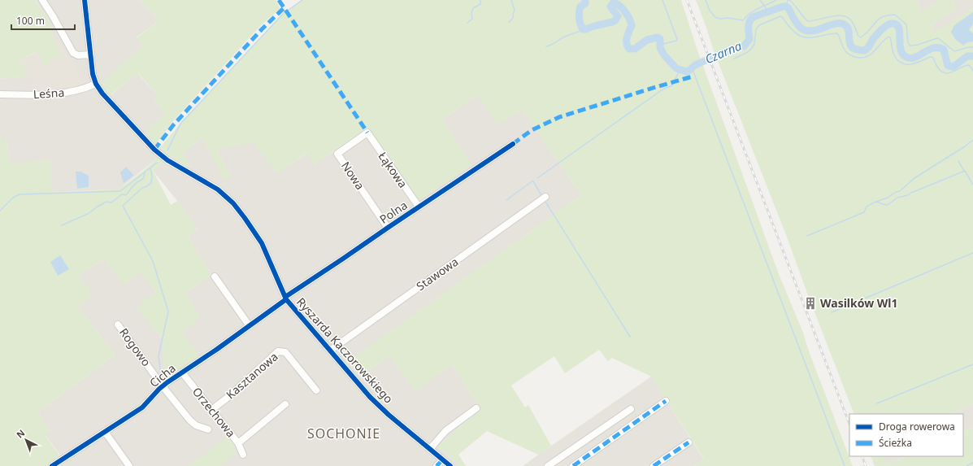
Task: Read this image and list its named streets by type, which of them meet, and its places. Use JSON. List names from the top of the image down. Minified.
{"streets":{"street":["Leśna","Łąkowa","Nowa","Polna","Stawowa","Rogowo","Ryszarda Kaczorowskiego","Cicha","Kasztanowa","Orzechowa"]},"crossings":[["Leśna","Ryszarda Kaczorowskiego"],["Łąkowa","Nowa"],["Łąkowa","Polna"],["Nowa","Polna"],["Polna","Ryszarda Kaczorowskiego"],["Polna","Cicha"],["Stawowa","Ryszarda Kaczorowskiego"],["Rogowo","Cicha"],["Ryszarda Kaczorowskiego","Cicha"],["Cicha","Orzechowa"],["Kasztanowa","Orzechowa"]],"districts":["SOCHONIE"],"water":["Czarna"],"places":{"building":["Wasilków Wl1"]},"legend":["Droga rowerowa","Ścieżka"],"scale_bar":"100 m","north":"top left"}
